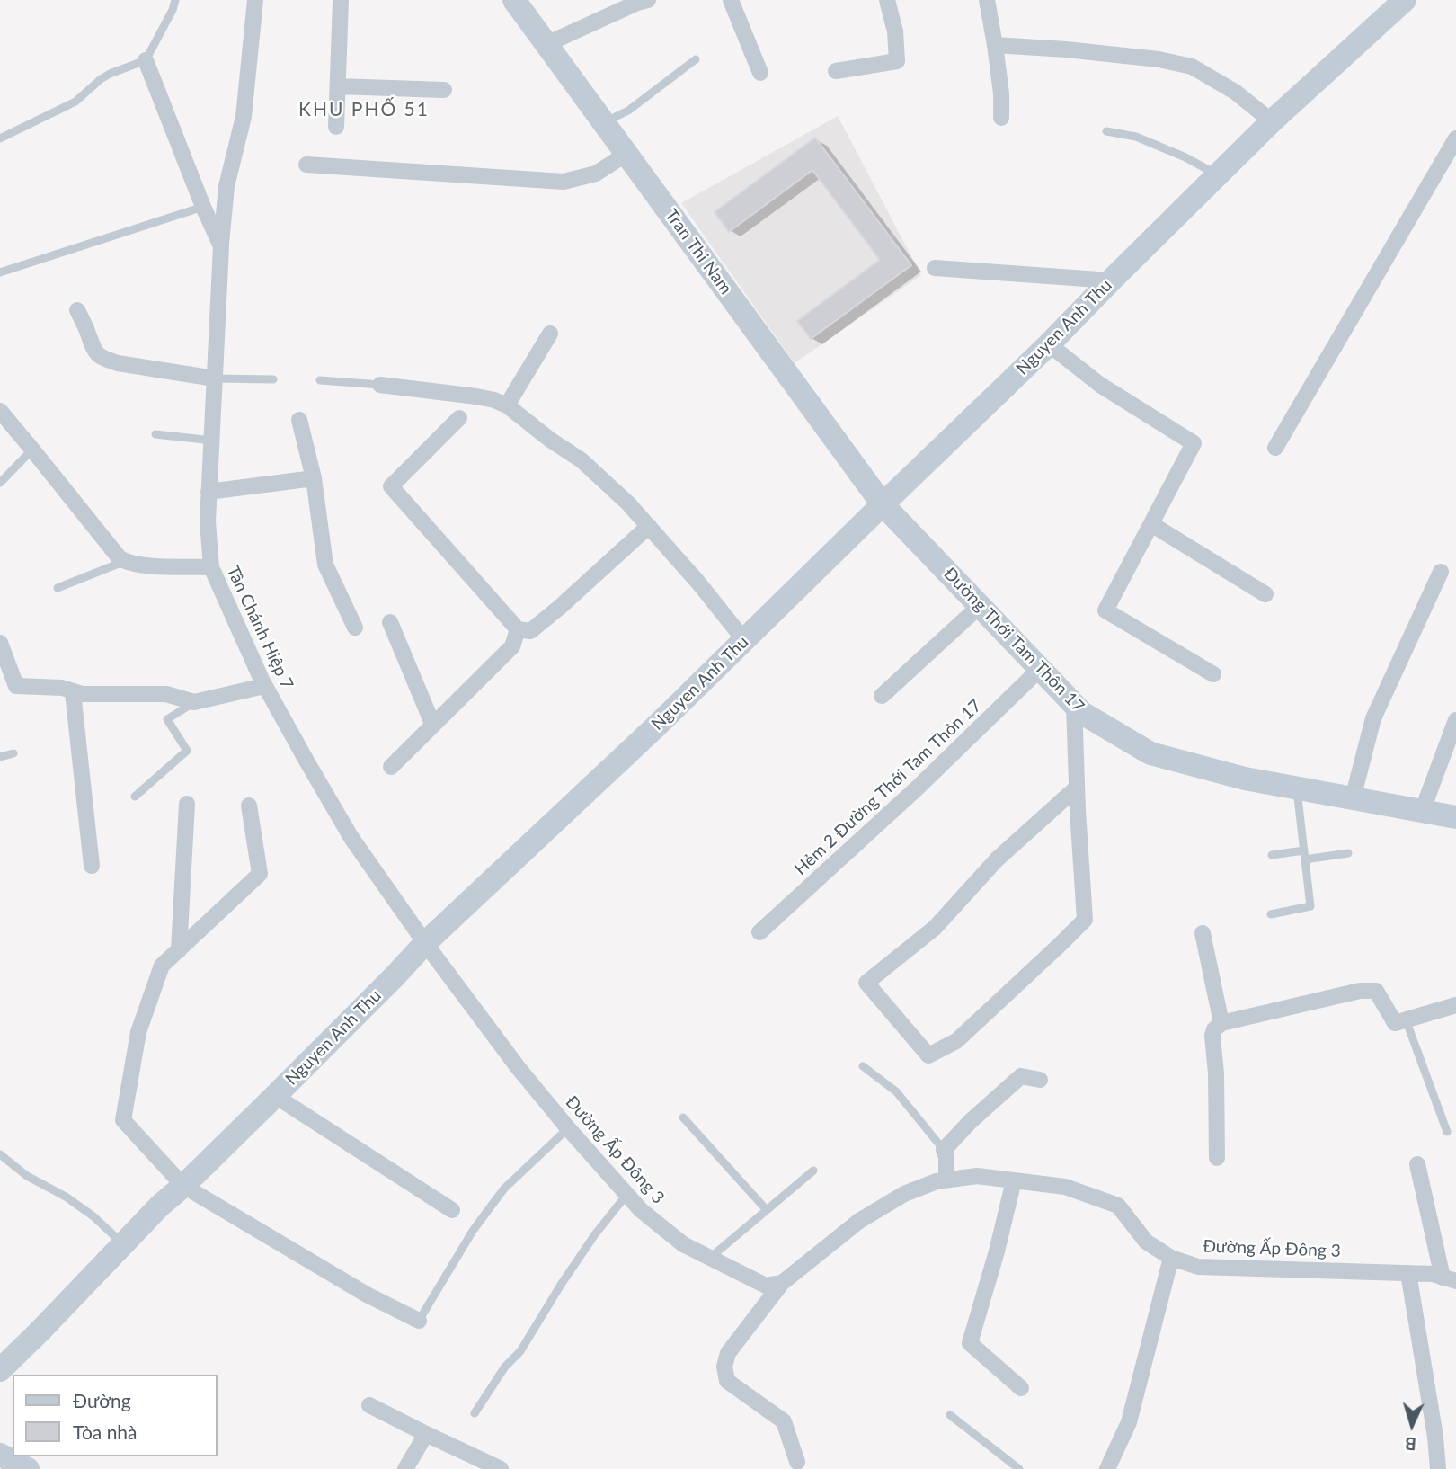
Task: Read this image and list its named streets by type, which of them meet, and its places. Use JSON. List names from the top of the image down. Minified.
{"streets":{"main road":["Tran Thi Nam","Nguyen Anh Thu","Đường Thới Tam Thôn 17"],"street":["Tân Chánh Hiệp 7","Hẻm 2 Đường Thới Tam Thôn 17","Đường Ấp Đông 3"]},"crossings":[["Tran Thi Nam","Nguyen Anh Thu"],["Tran Thi Nam","Đường Thới Tam Thôn 17"],["Nguyen Anh Thu","Tân Chánh Hiệp 7"],["Nguyen Anh Thu","Đường Thới Tam Thôn 17"],["Nguyen Anh Thu","Đường Ấp Đông 3"],["Tân Chánh Hiệp 7","Đường Ấp Đông 3"],["Đường Thới Tam Thôn 17","Hẻm 2 Đường Thới Tam Thôn 17"]],"districts":["KHU PHỐ 51"],"legend":["Đường","Tòa nhà"],"north":"bottom"}
